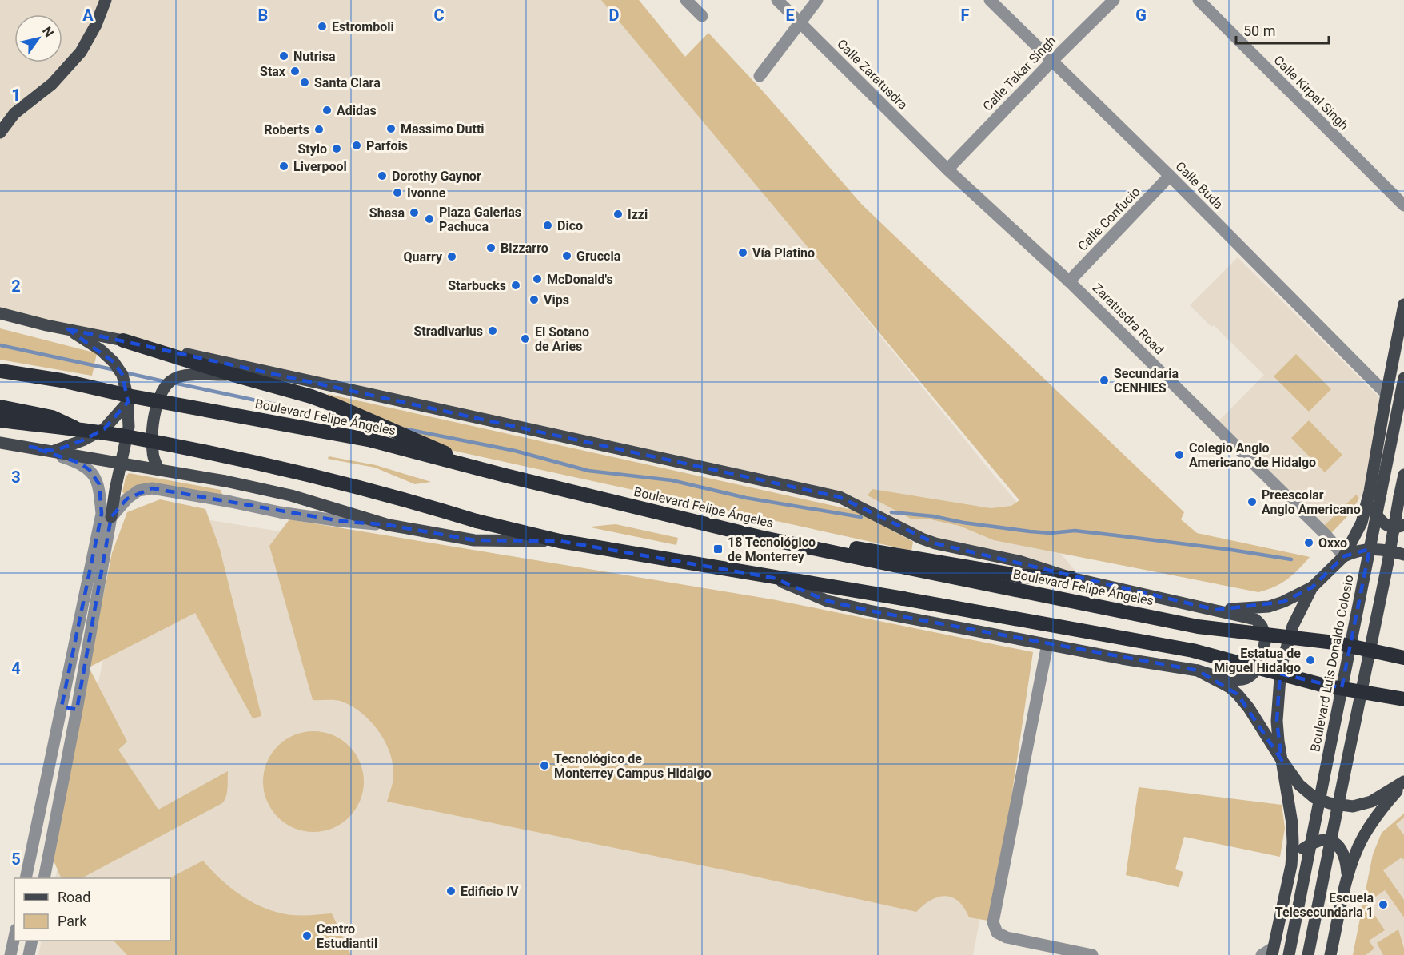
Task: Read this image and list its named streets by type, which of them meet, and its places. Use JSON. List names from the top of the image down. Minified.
{"streets":{"highway":["Boulevard Felipe Ángeles"],"main road":["Boulevard Luis Donaldo Colosio"],"street":["Calle Takar Singh","Calle Zaratusdra","Calle Kirpal Singh","Calle Buda","Calle Confucio","Zaratusdra Road"]},"crossings":[["Calle Takar Singh","Calle Zaratusdra"],["Calle Takar Singh","Calle Buda"],["Calle Takar Singh","Zaratusdra Road"],["Calle Zaratusdra","Zaratusdra Road"],["Calle Buda","Calle Confucio"],["Calle Buda","Boulevard Luis Donaldo Colosio"],["Calle Confucio","Zaratusdra Road"],["Zaratusdra Road","Boulevard Luis Donaldo Colosio"]],"places":{"other":["Estromboli","Nutrisa","Stax","Santa Clara","Adidas","Massimo Dutti","Roberts","Parfois","Stylo","Liverpool","Dorothy Gaynor","Ivonne","Shasa","Izzi","Plaza Galerias Pachuca","Dico","Bizzarro","Vía Platino","Gruccia","Quarry","McDonald's","Starbucks","Vips","Stradivarius","El Sotano de Aries","Secundaria CENHIES","Colegio Anglo Americano de Hidalgo","Preescolar Anglo Americano","Oxxo","Estatua de Miguel Hidalgo","Tecnológico de Monterrey Campus Hidalgo","Edificio IV","Escuela Telesecundaria 1","Centro Estudiantil"],"transit":["18 Tecnológico de Monterrey"]},"legend":["Road","Park"],"scale_bar":"50 m","north":"top right","grid":{"columns":["A","B","C","D","E","F","G"],"rows":["1","2","3","4","5"]}}
